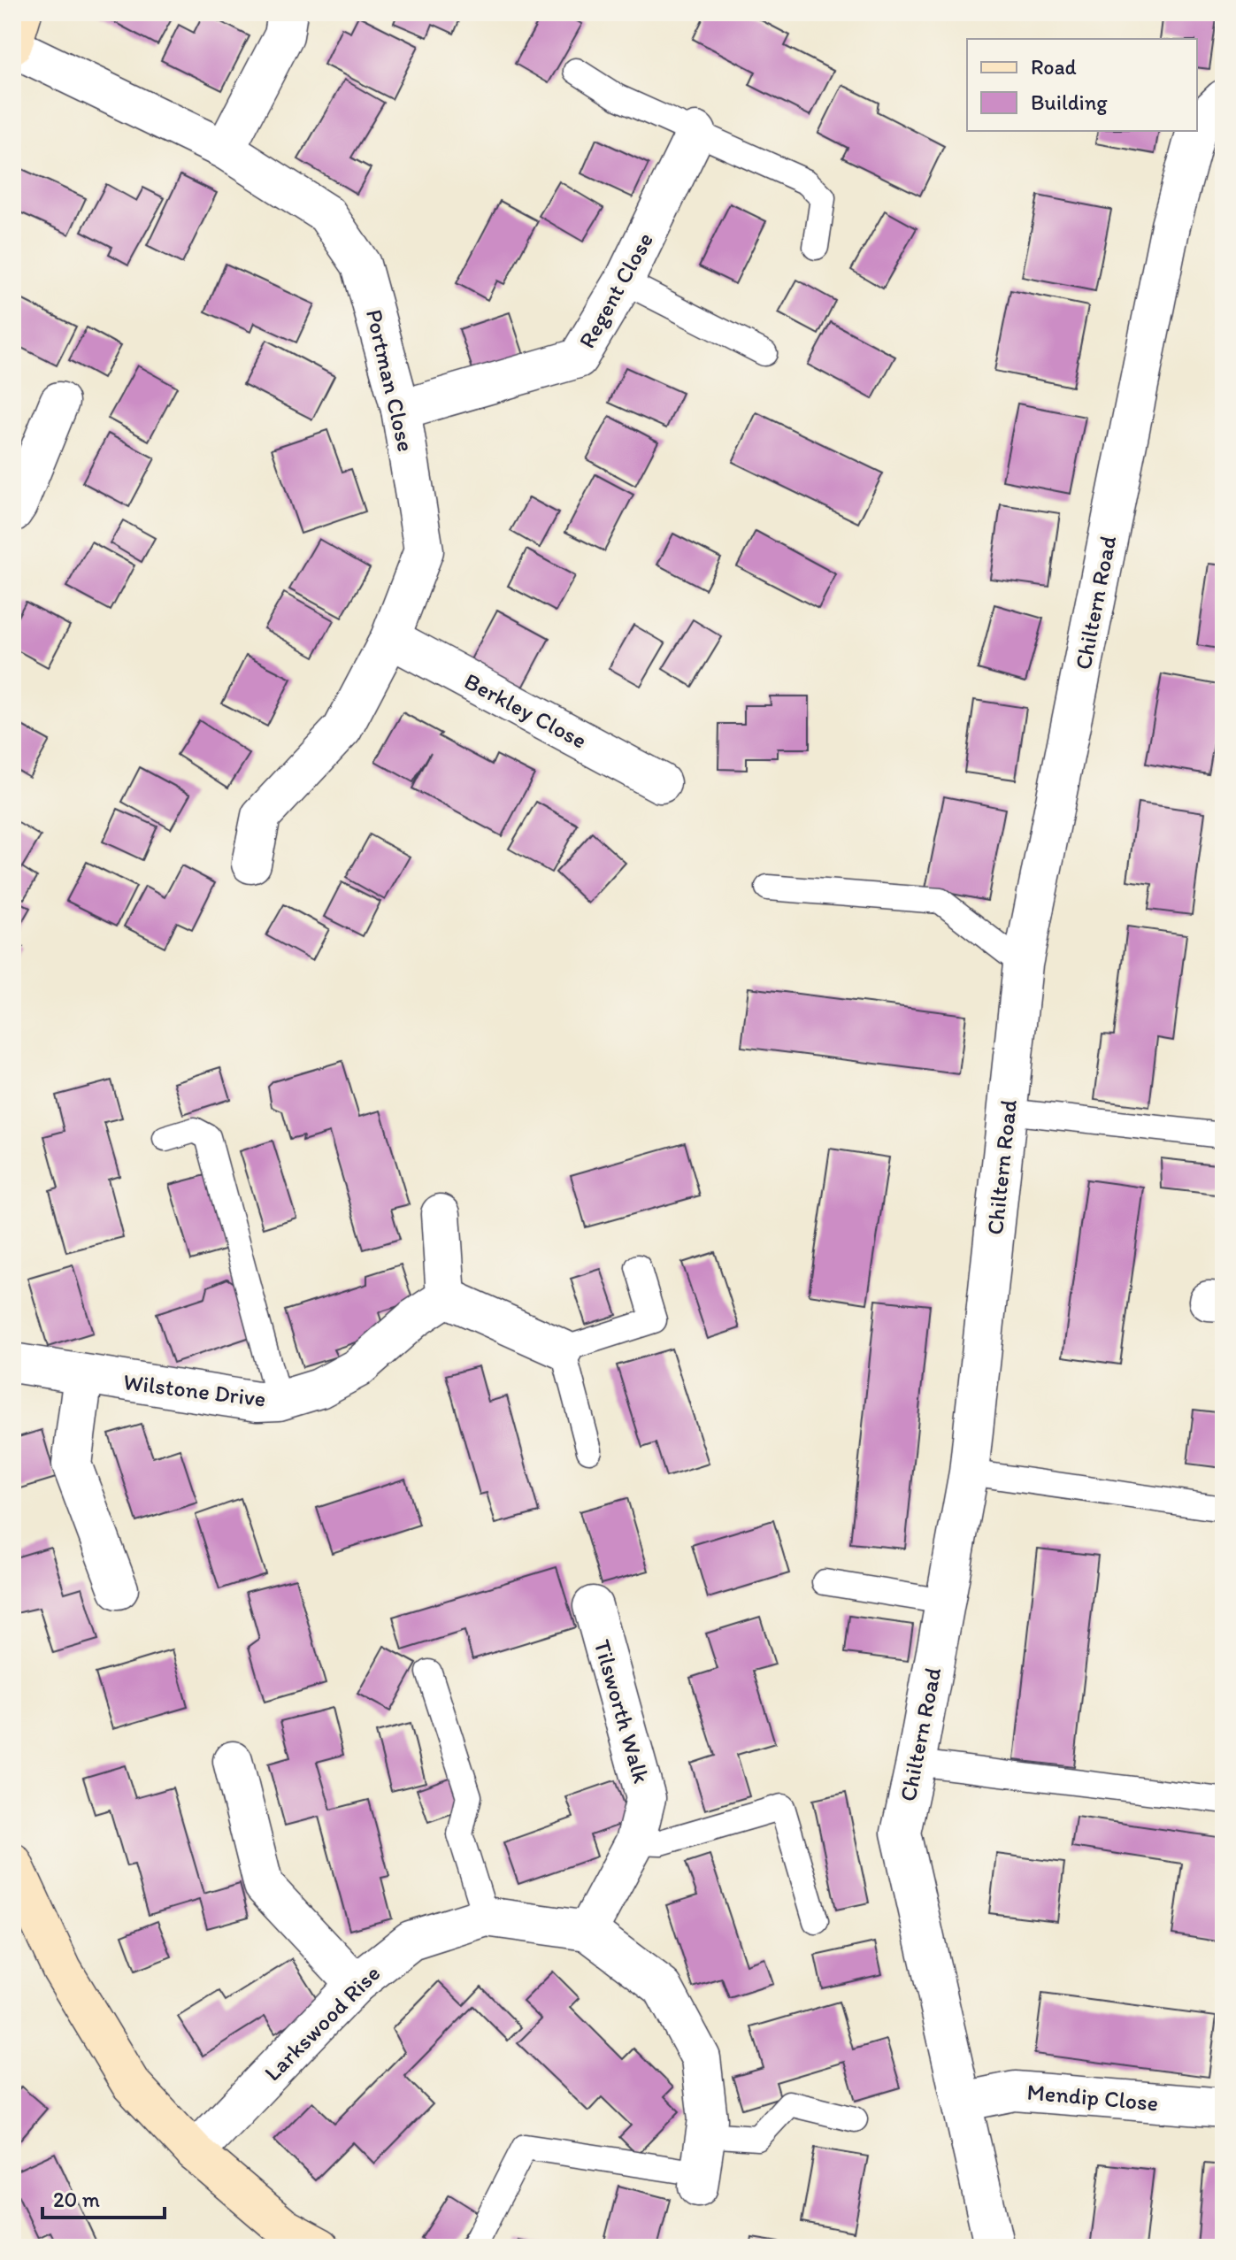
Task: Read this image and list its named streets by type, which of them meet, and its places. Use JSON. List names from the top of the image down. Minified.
{"streets":{"street":["Regent Close","Portman Close","Chiltern Road","Berkley Close","Wilstone Drive","Tilsworth Walk","Larkswood Rise","Mendip Close"]},"crossings":[["Regent Close","Portman Close"],["Portman Close","Berkley Close"],["Chiltern Road","Mendip Close"],["Tilsworth Walk","Larkswood Rise"]],"legend":["Road","Building"],"scale_bar":"20 m"}
